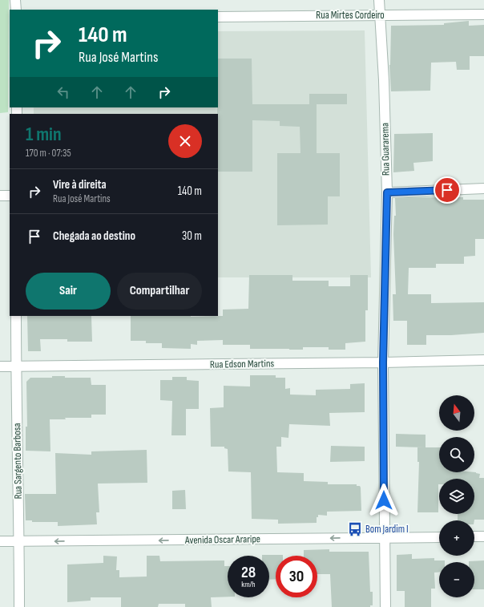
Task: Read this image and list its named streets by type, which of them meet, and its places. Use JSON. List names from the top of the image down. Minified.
{"streets":{"street":["Rua Mirtes Cordeiro","Rua Guararema","Rua Edson Martins","Rua Sargento Barbosa","Avenida Oscar Araripe"]},"crossings":[["Rua Mirtes Cordeiro","Rua Guararema"],["Rua Guararema","Rua Edson Martins"],["Rua Guararema","Avenida Oscar Araripe"],["Rua Edson Martins","Rua Sargento Barbosa"],["Rua Sargento Barbosa","Avenida Oscar Araripe"]],"one_way":["Avenida Oscar Araripe"],"places":{"bus stop":["Bom Jardim I"]},"north":"top","page":{"turn":["140 m","Rua José Martins"],"heading":["1 min","170 m · 07:35"],"list":[{"name":"Vire à direita","note":"Rua José Martins","value":"140 m"},{"name":"Chegada ao destino","value":"30 m"}],"buttons":["Sair","Compartilhar"],"map_buttons":["+","−"],"speed":"28 km/h","limit":"30"}}
